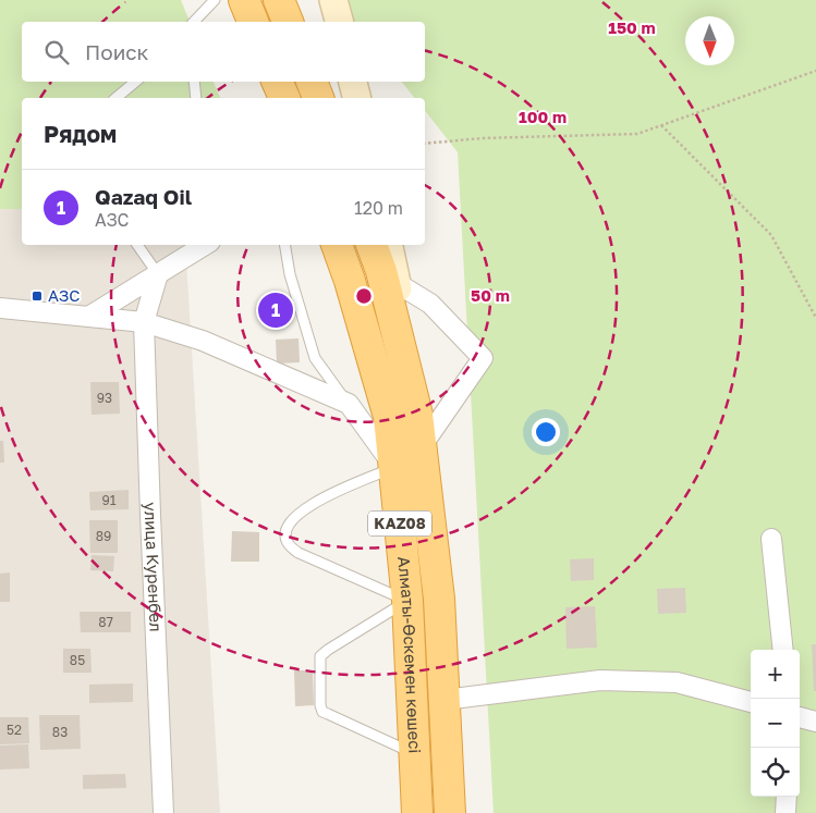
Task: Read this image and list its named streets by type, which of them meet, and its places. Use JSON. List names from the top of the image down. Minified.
{"streets":{"highway":["KAZ08","Алматы-Өскемен көшесі"],"street":["улица Куренбел"]},"places":{"transit":["АЗС"]},"house_numbers":["93","91","89","87","85","52","83"],"north":"bottom","page":{"search":"Поиск","heading":"Рядом","list":[{"mark":"1","name":"Qazaq Oil","note":"АЗС","value":"120 m"}],"pins":"1","map_buttons":["+","−"]},"rings":["150 m","100 m","50 m"]}
